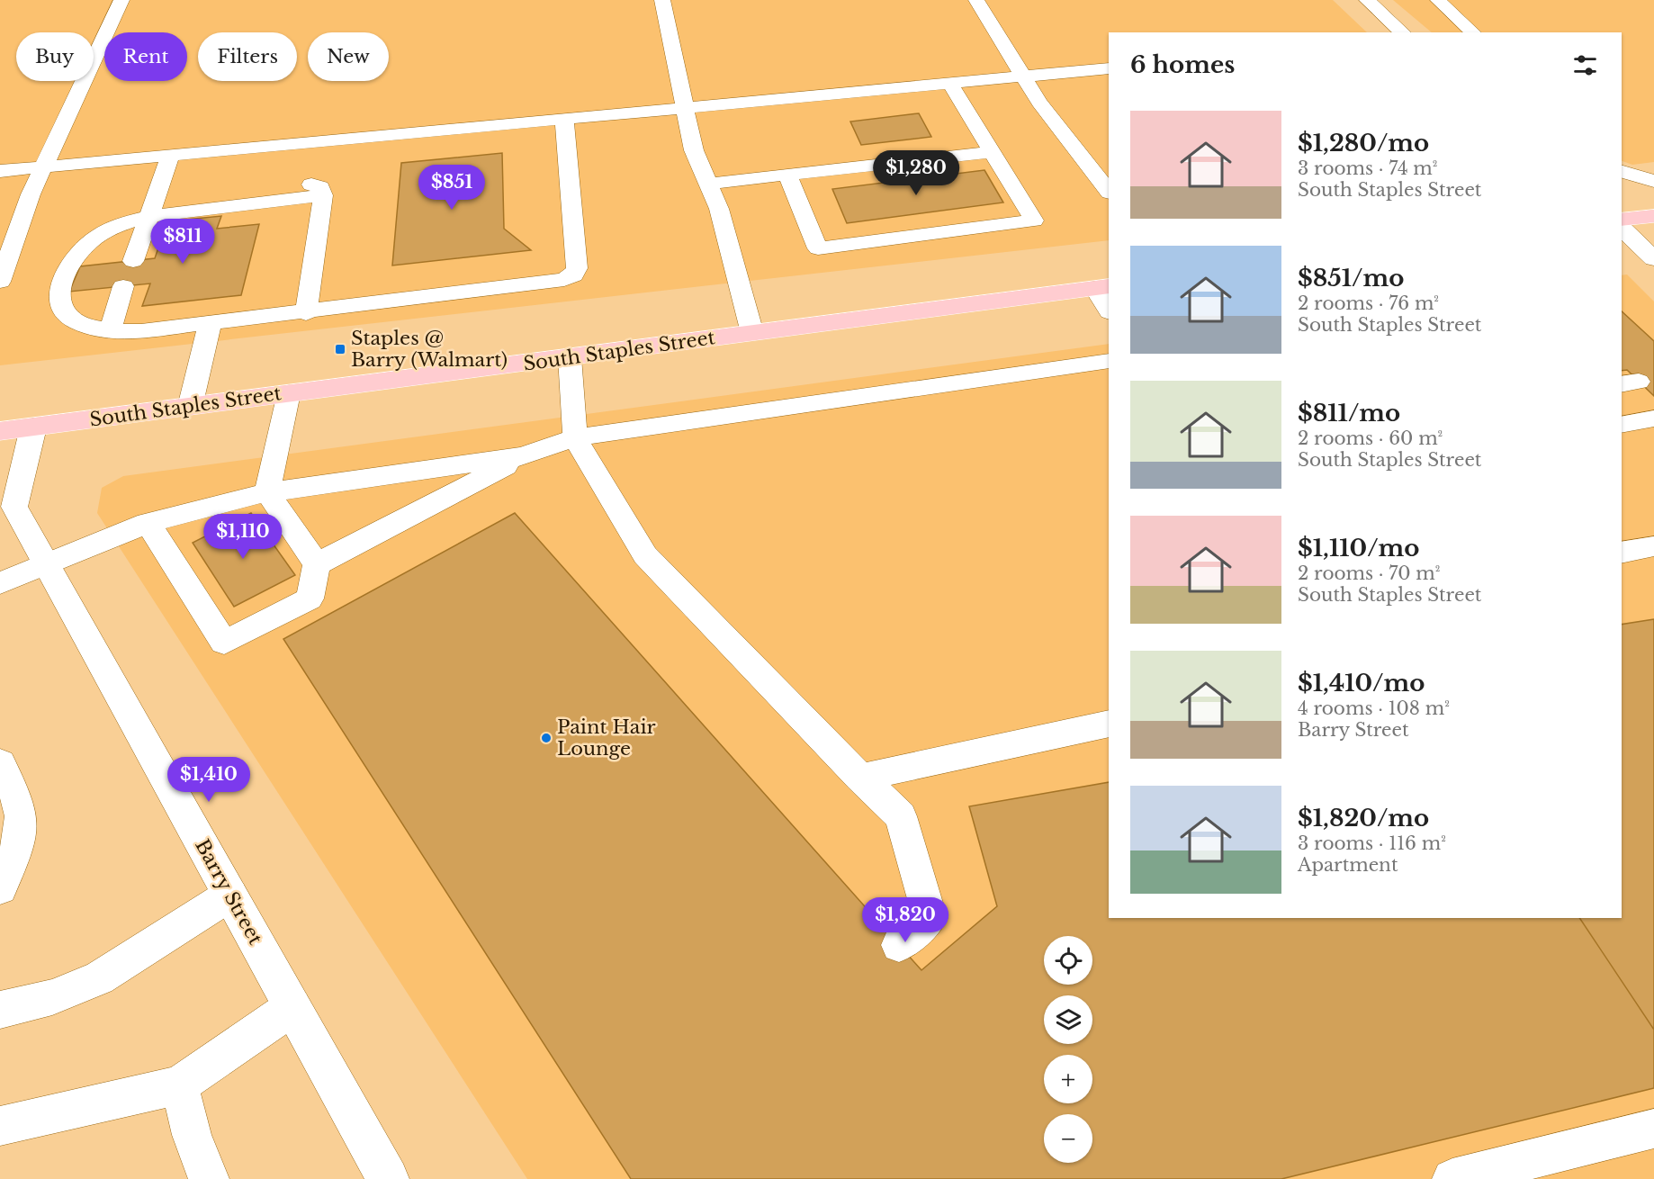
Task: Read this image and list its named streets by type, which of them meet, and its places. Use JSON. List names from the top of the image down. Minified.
{"streets":{"main road":["South Staples Street"],"street":["Barry Street"]},"crossings":[["South Staples Street","Barry Street"]],"places":{"transit":["Staples @ Barry (Walmart)"],"other":["Paint Hair Lounge"]},"page":{"chip":["Buy","Rent","Filters","New"],"heading":"6 homes","list":[{"name":"$1,280/mo","note":"3 rooms · 74 m² · South Staples Street"},{"name":"$851/mo","note":"2 rooms · 76 m² · South Staples Street"},{"name":"$811/mo","note":"2 rooms · 60 m² · South Staples Street"},{"name":"$1,110/mo","note":"2 rooms · 70 m² · South Staples Street"},{"name":"$1,410/mo","note":"4 rooms · 108 m² · Barry Street"},{"name":"$1,820/mo","note":"3 rooms · 116 m² · Apartment"}],"price":["$1,280","$851","$811","$1,110","$1,410","$1,820"],"map_buttons":["+","−"]}}
